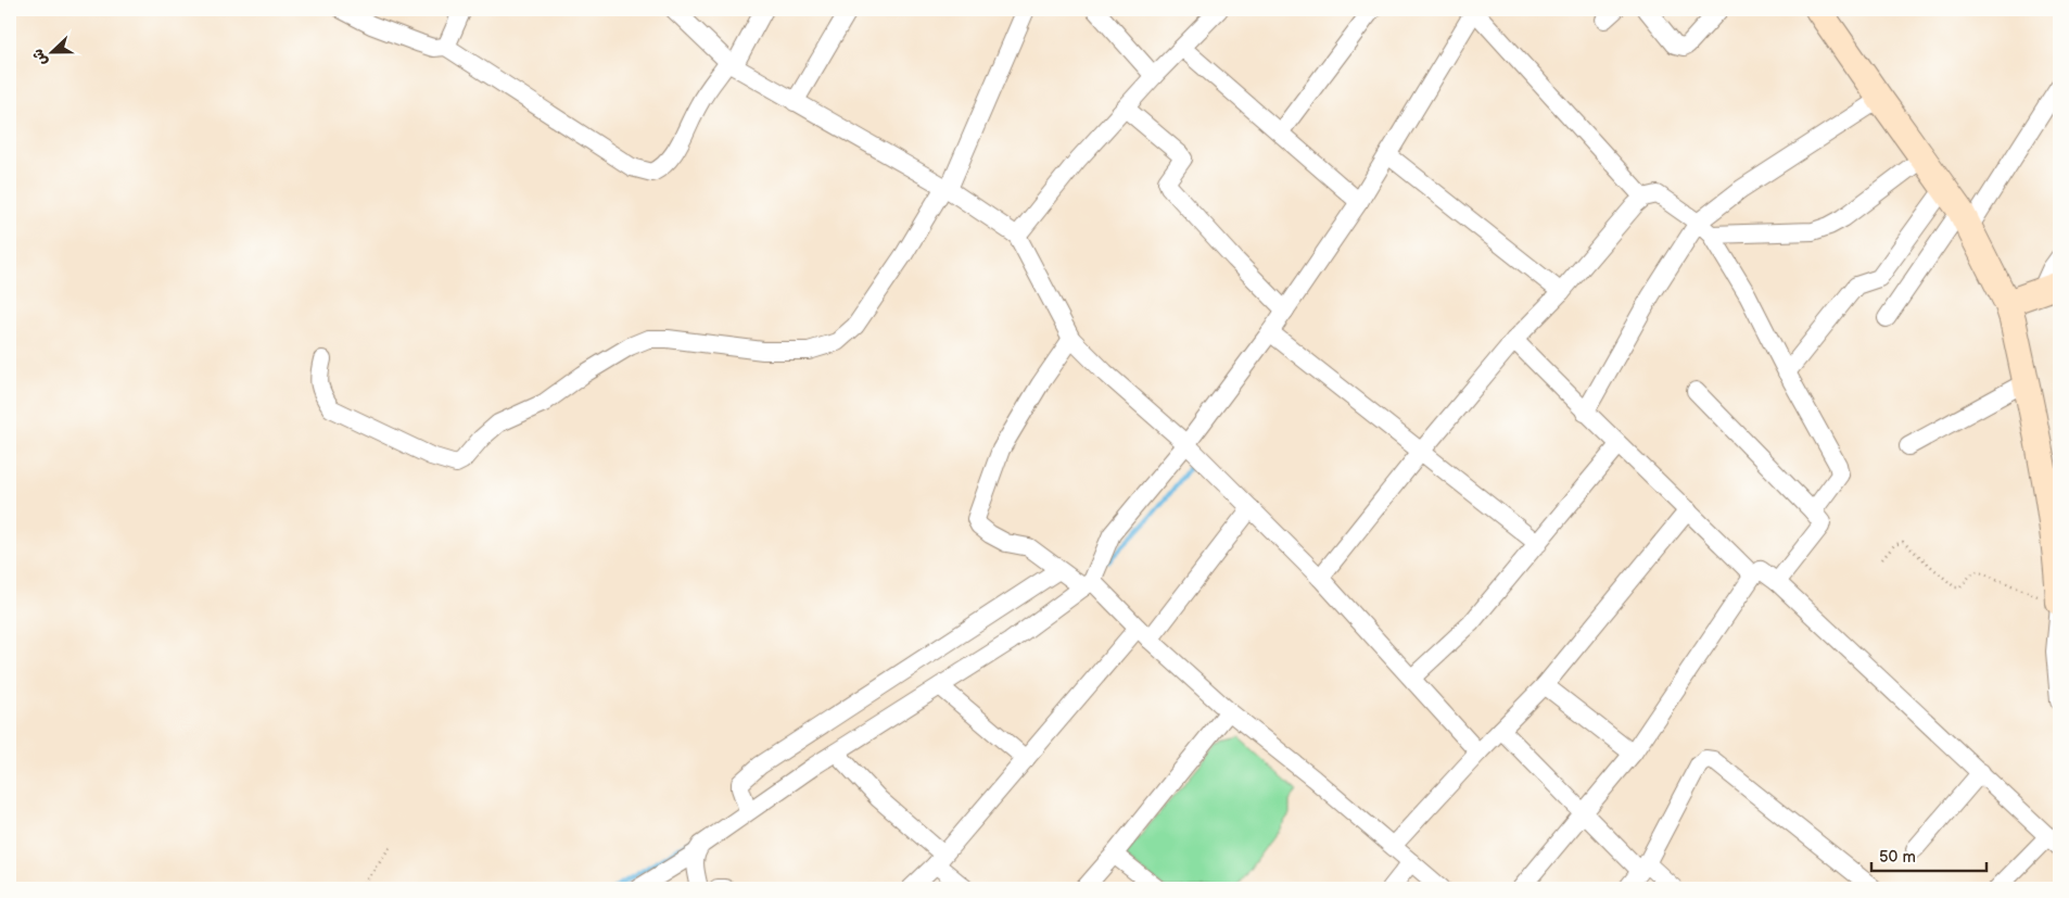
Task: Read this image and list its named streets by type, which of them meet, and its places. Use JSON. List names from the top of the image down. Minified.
{"scale_bar":"50 m","north":"left"}
